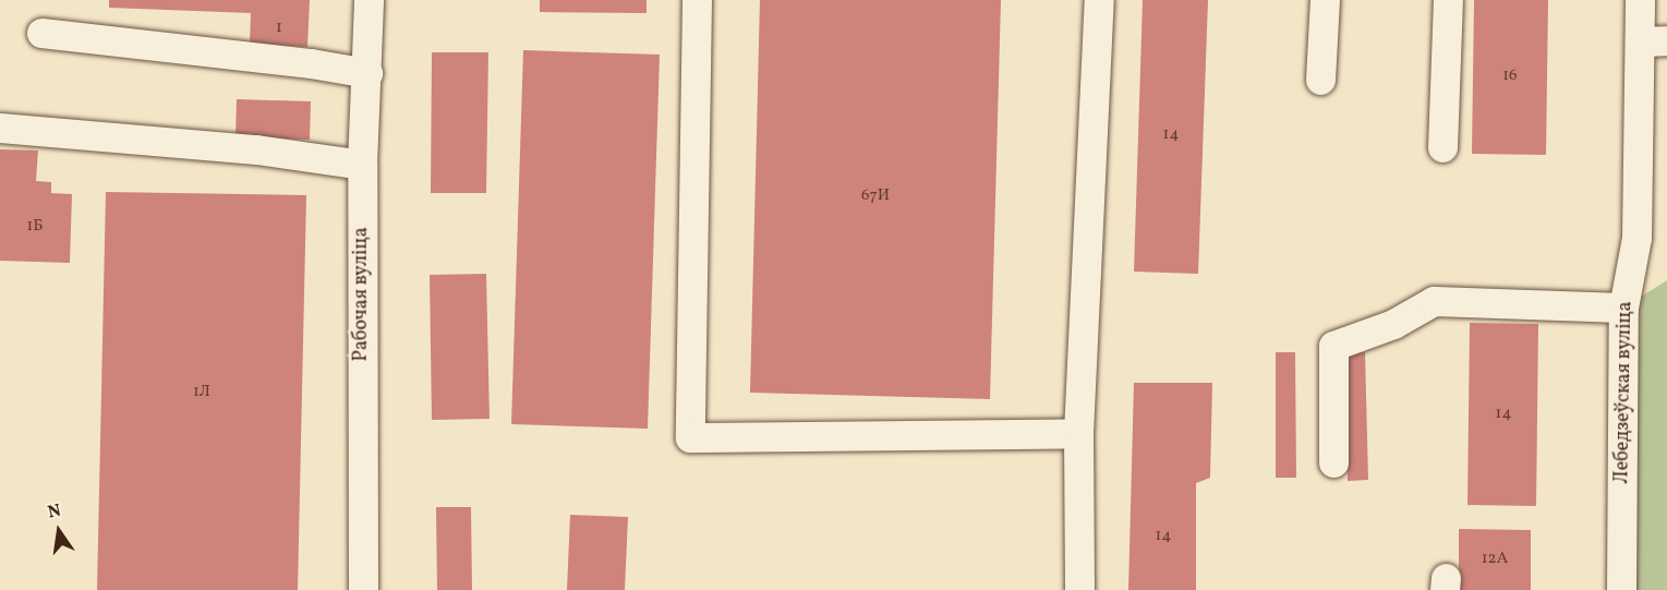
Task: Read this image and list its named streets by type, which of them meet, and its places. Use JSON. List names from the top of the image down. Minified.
{"streets":{"street":["Рабочая вуліца","Лебедзеўская вуліца"]},"house_numbers":["1","16","14","67И","1Б","1Л","14","14","12А"],"north":"top"}
